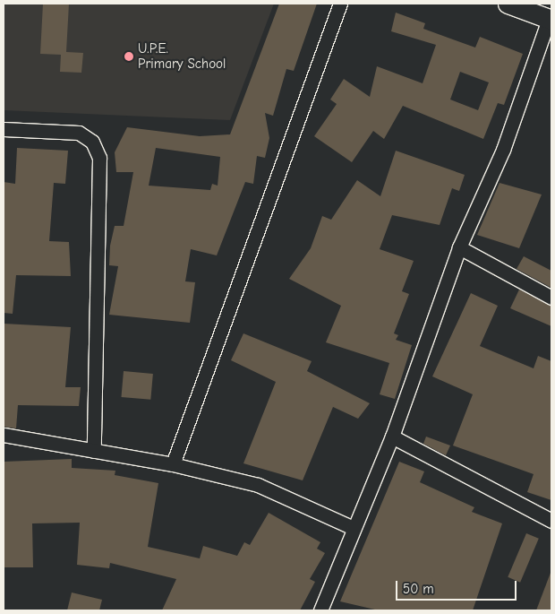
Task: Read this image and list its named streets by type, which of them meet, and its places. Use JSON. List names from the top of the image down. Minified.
{"places":["U.P.E. Primary School"],"scale_bar":"50 m"}
